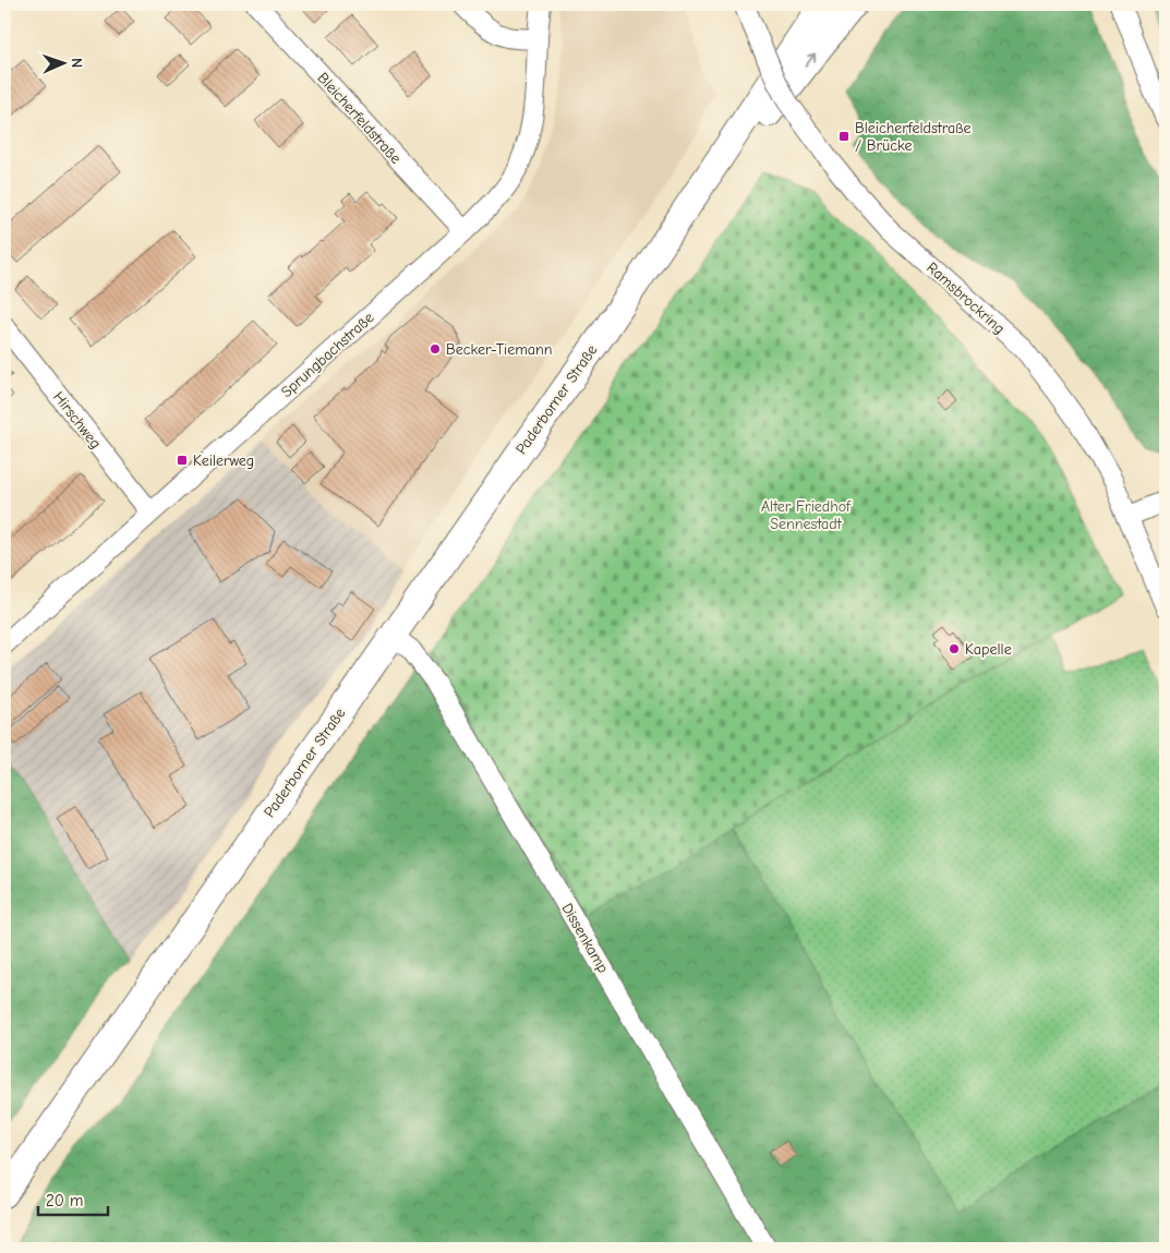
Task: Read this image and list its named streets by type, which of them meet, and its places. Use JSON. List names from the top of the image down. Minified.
{"streets":{"main road":["Paderborner Straße"],"street":["Bleicherfeldstraße","Ramsbrockring","Sprungbachstraße","Hirschweg","Dissenkamp"]},"crossings":[["Bleicherfeldstraße","Sprungbachstraße"],["Sprungbachstraße","Hirschweg"],["Paderborner Straße","Dissenkamp"]],"parks":["Alter Friedhof Sennestadt"],"places":{"transit":["Bleicherfeldstraße / Brücke","Keilerweg"],"other":["Becker-Tiemann","Kapelle"]},"scale_bar":"20 m","north":"right"}
